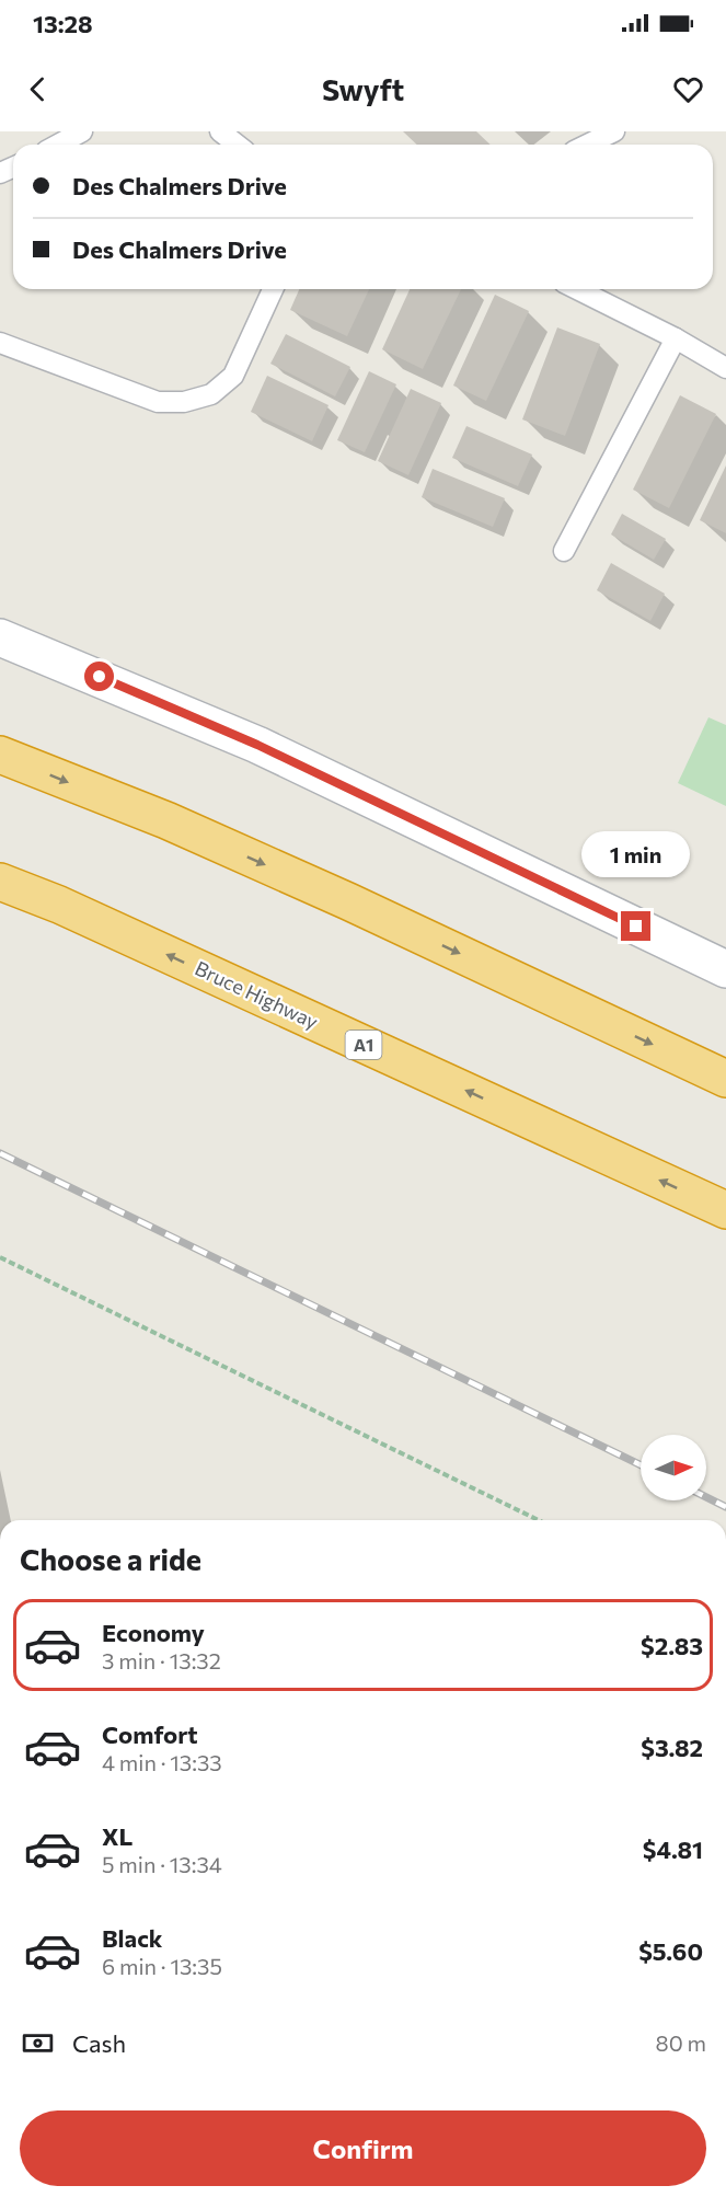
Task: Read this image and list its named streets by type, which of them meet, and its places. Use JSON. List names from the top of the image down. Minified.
{"streets":{"highway":["Bruce Highway","A1"]},"north":"right","page":{"status":"13:28","header":"Swyft","banner":["Des Chalmers Drive","Des Chalmers Drive"],"bubble":"1 min","heading":"Choose a ride","list":[{"name":"Economy","note":"3 min · 13:32","value":"$2.83"},{"name":"Comfort","note":"4 min · 13:33","value":"$3.82"},{"name":"XL","note":"5 min · 13:34","value":"$4.81"},{"name":"Black","note":"6 min · 13:35","value":"$5.60"}],"pay":["Cash","80 m"],"buttons":"Confirm"}}
